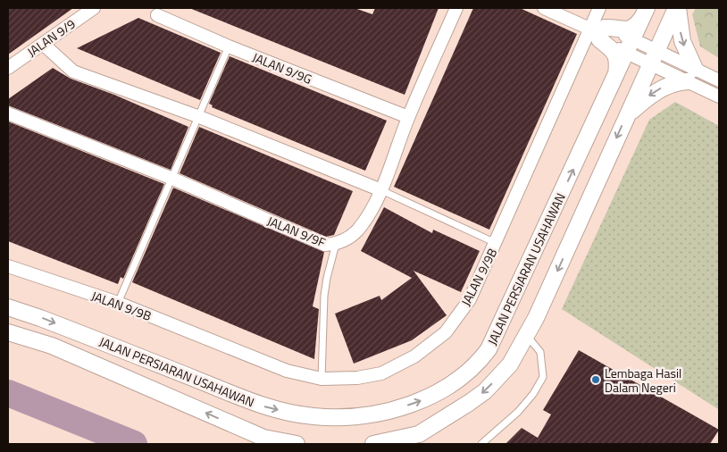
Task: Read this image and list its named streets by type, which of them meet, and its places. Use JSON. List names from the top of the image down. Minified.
{"streets":{"street":["JALAN 9/9","JALAN 9/9G","JALAN 9/9F","JALAN PERSIARAN USAHAWAN","JALAN 9/9B"]},"crossings":[["JALAN 9/9G","JALAN 9/9F"]],"places":["Lembaga Hasil Dalam Negeri"]}
